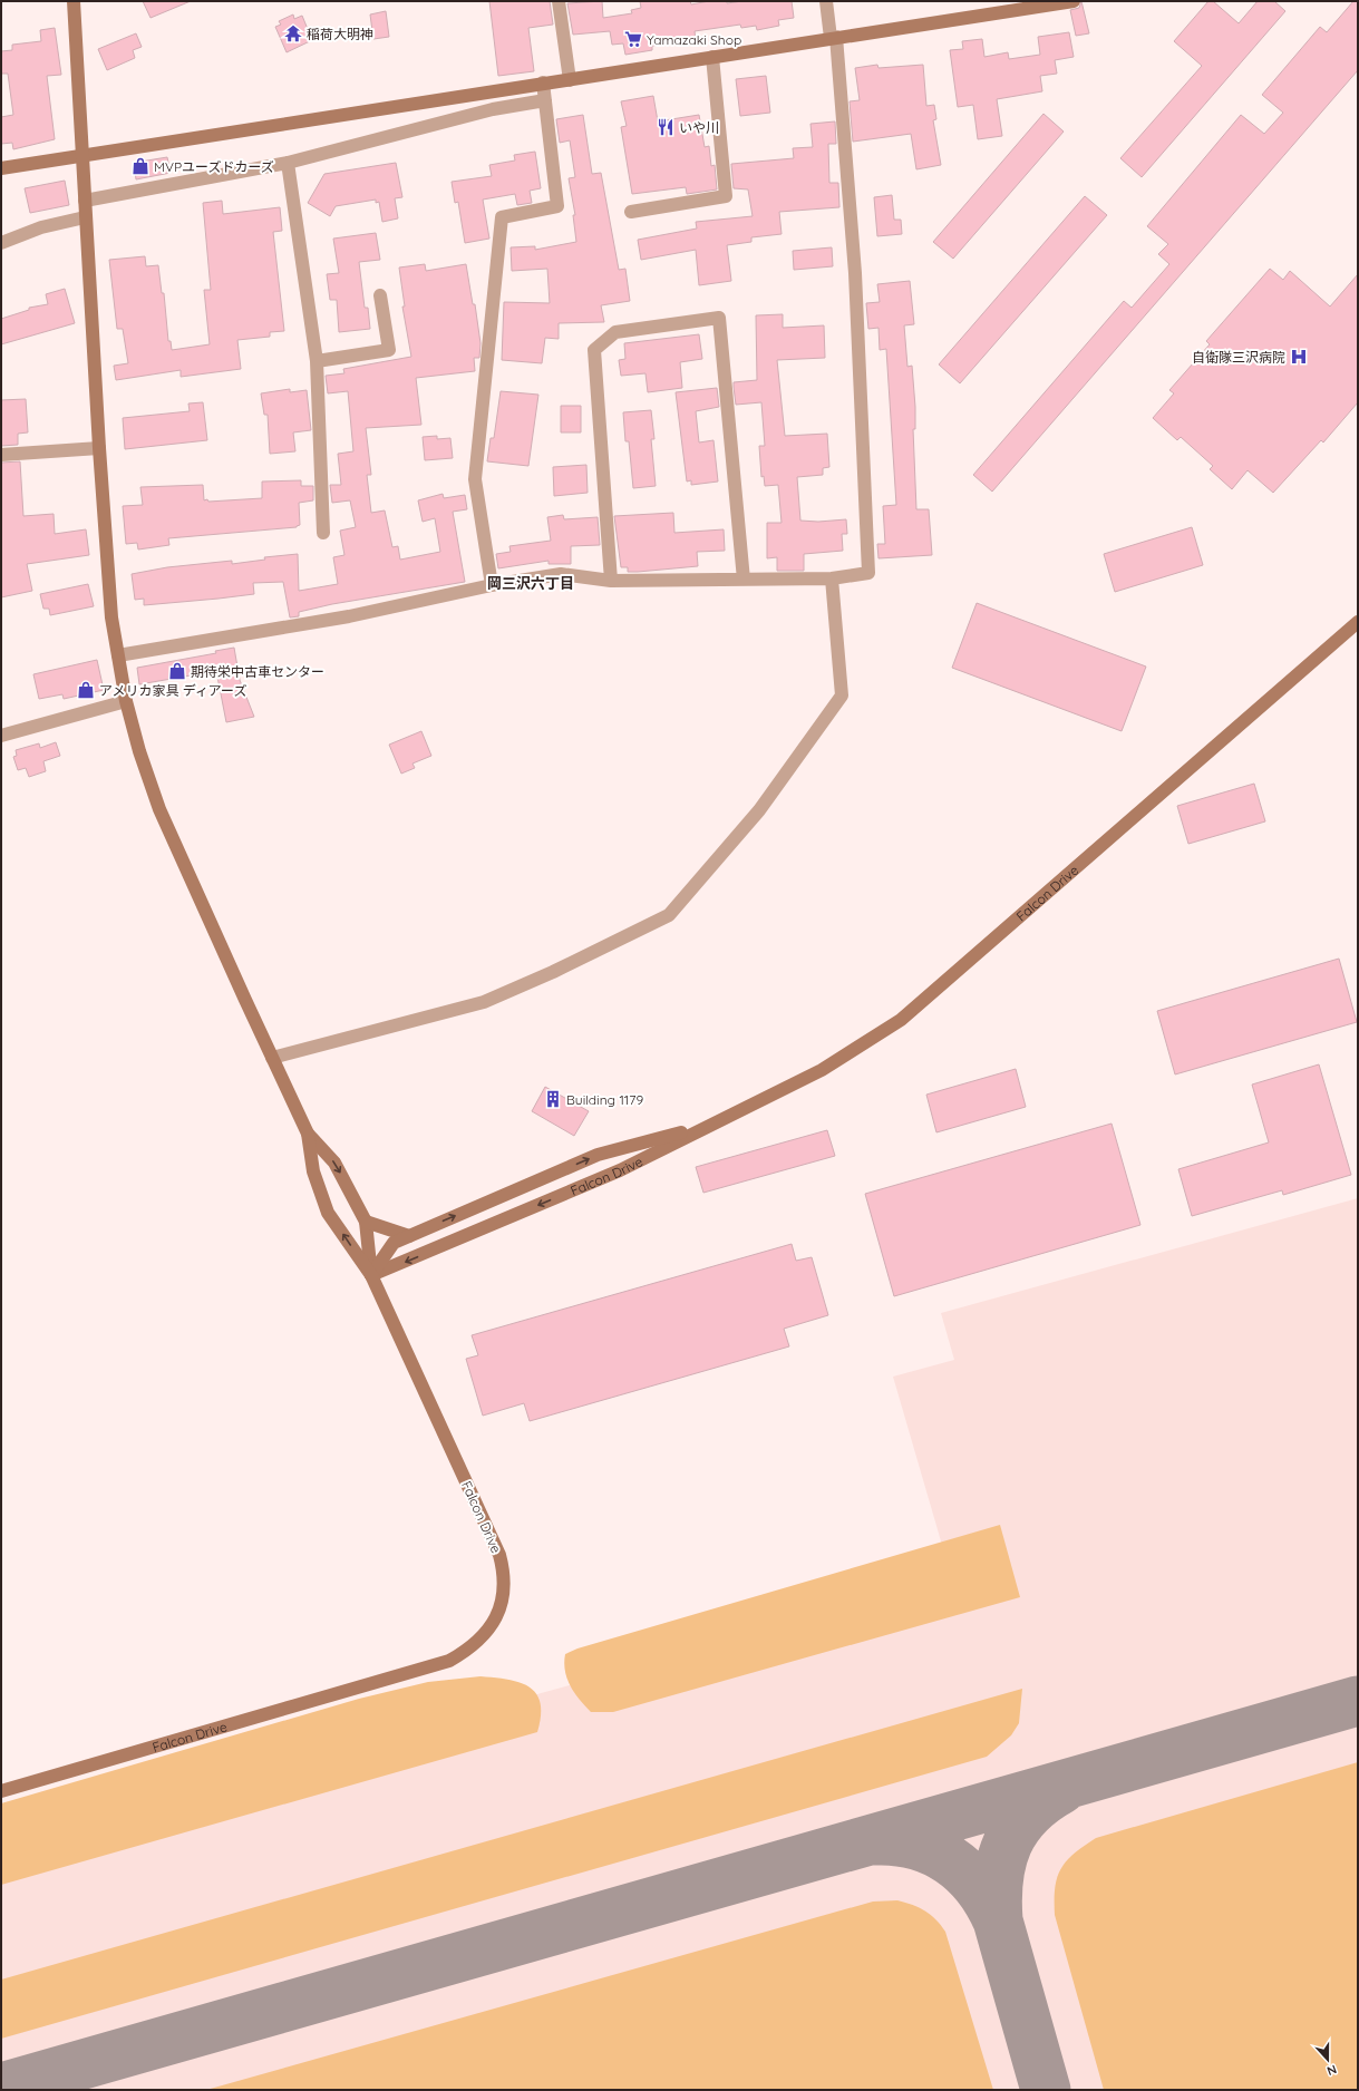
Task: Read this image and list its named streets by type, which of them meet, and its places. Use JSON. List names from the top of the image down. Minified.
{"streets":{"street":["Falcon Drive"]},"districts":["岡三沢六丁目"],"places":{"temple":["稲荷大明神"],"supermarket":["Yamazaki Shop"],"restaurant":["いや川"],"shop":["MVPユーズドカーズ","期待栄中古車センター","アメリカ家具 ディアーズ"],"hospital":["自衛隊三沢病院"],"building":["Building 1179"]},"north":"bottom"}
